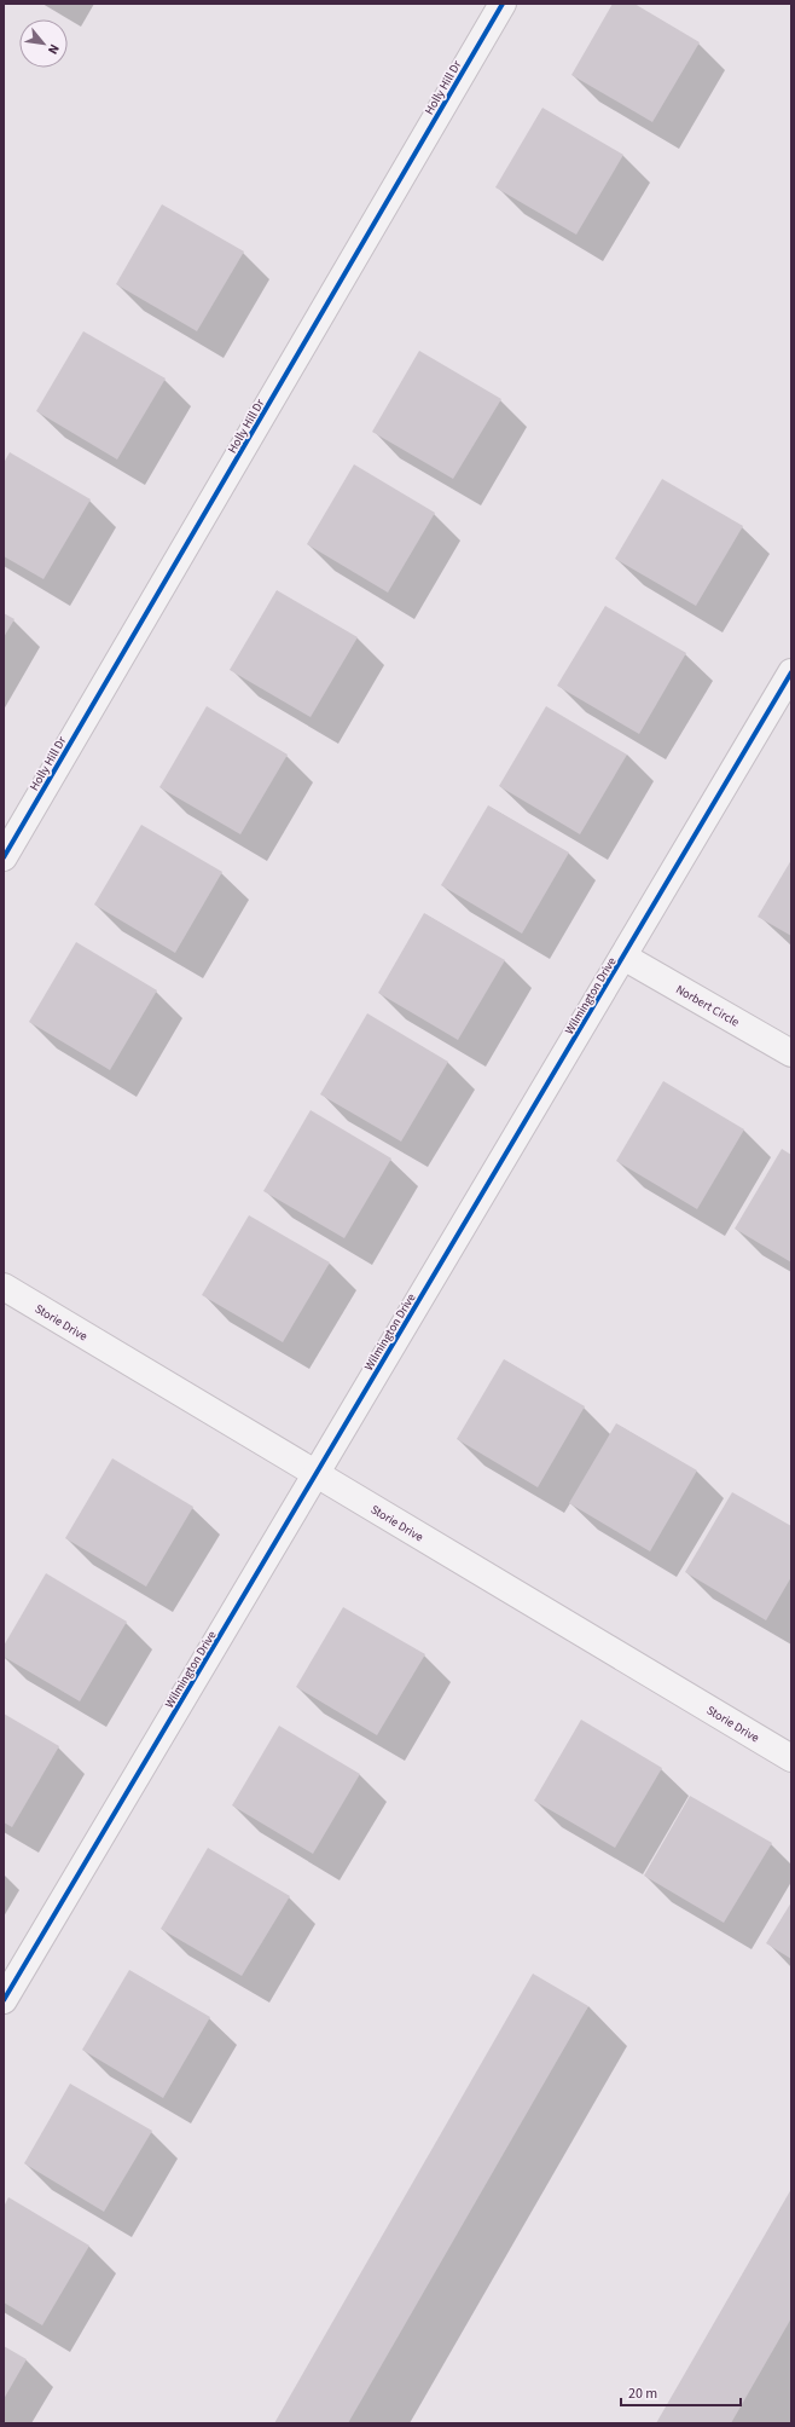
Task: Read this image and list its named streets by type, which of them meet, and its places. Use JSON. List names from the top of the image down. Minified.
{"streets":{"street":["Holly Hill Dr","Wilmington Drive","Norbert Circle","Storie Drive"]},"crossings":[["Wilmington Drive","Norbert Circle"],["Wilmington Drive","Storie Drive"]],"scale_bar":"20 m","north":"bottom right"}
